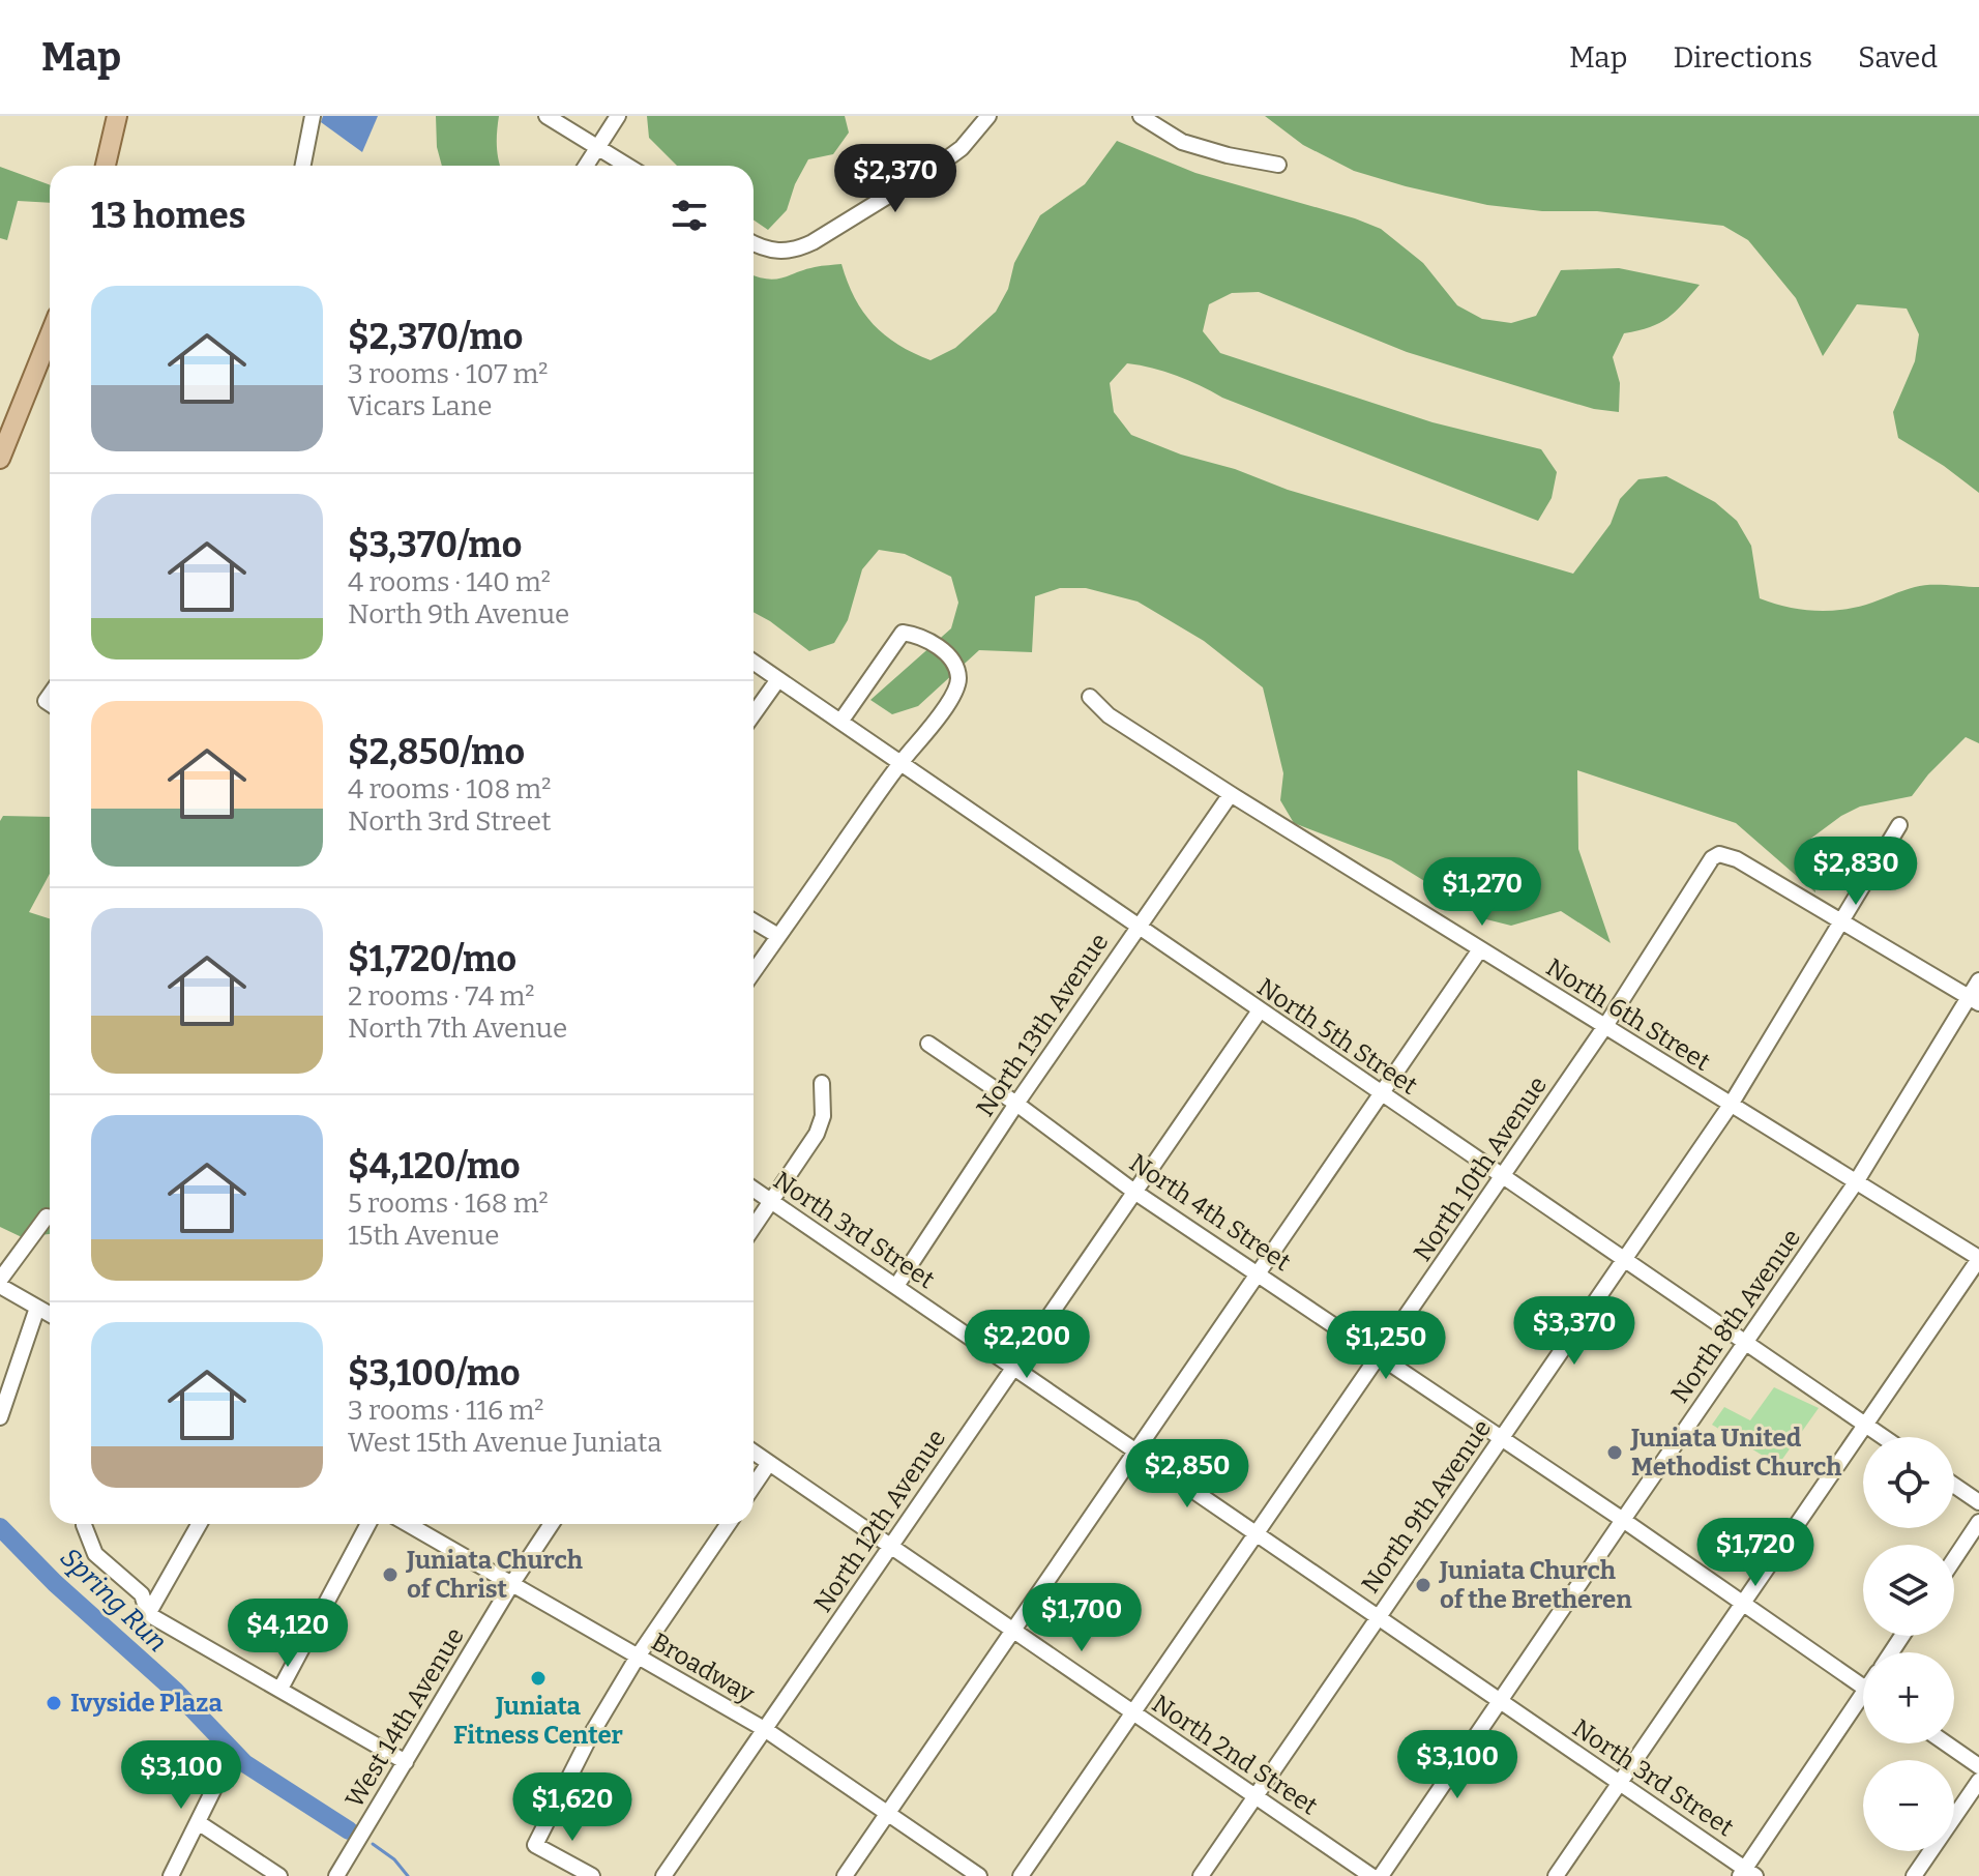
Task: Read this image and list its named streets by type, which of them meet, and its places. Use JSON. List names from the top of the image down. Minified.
{"streets":{"street":["North 6th Street","North 13th Avenue","North 5th Street","North 10th Avenue","North 4th Street","North 3rd Street","North 8th Avenue","North 9th Avenue","North 12th Avenue","Broadway","West 14th Avenue","North 2nd Street"]},"crossings":[["North 6th Street","North 13th Avenue"],["North 6th Street","North 10th Avenue"],["North 6th Street","North 8th Avenue"],["North 6th Street","North 9th Avenue"],["North 13th Avenue","North 5th Street"],["North 13th Avenue","North 4th Street"],["North 13th Avenue","North 3rd Street"],["North 5th Street","North 10th Avenue"],["North 5th Street","North 8th Avenue"],["North 5th Street","North 9th Avenue"],["North 5th Street","North 12th Avenue"],["North 10th Avenue","North 4th Street"],["North 10th Avenue","North 3rd Street"],["North 10th Avenue","North 9th Avenue"],["North 10th Avenue","North 2nd Street"],["North 4th Street","North 8th Avenue"],["North 4th Street","North 9th Avenue"],["North 4th Street","North 12th Avenue"],["North 3rd Street","North 8th Avenue"],["North 3rd Street","North 9th Avenue"],["North 3rd Street","North 12th Avenue"],["North 9th Avenue","North 2nd Street"],["North 12th Avenue","Broadway"],["North 12th Avenue","North 2nd Street"],["Broadway","West 14th Avenue"]],"water":["Spring Run"],"places":["Juniata United Methodist Church","Juniata Church of Christ","Juniata Church of the Bretheren","Juniata Fitness Center","Ivyside Plaza"],"page":{"header":"Map","nav":["Map","Directions","Saved"],"price":["$2,370","$2,830","$1,270","$3,370","$2,200","$1,250","$2,850","$1,720","$1,700","$4,120","$3,100","$3,100","$1,620"],"heading":"13 homes","list":[{"name":"$2,370/mo","note":"3 rooms · 107 m² · Vicars Lane"},{"name":"$3,370/mo","note":"4 rooms · 140 m² · North 9th Avenue"},{"name":"$2,850/mo","note":"4 rooms · 108 m² · North 3rd Street"},{"name":"$1,720/mo","note":"2 rooms · 74 m² · North 7th Avenue"},{"name":"$4,120/mo","note":"5 rooms · 168 m² · 15th Avenue"},{"name":"$3,100/mo","note":"3 rooms · 116 m² · West 15th Avenue Juniata"}],"map_buttons":["+","−"]}}
